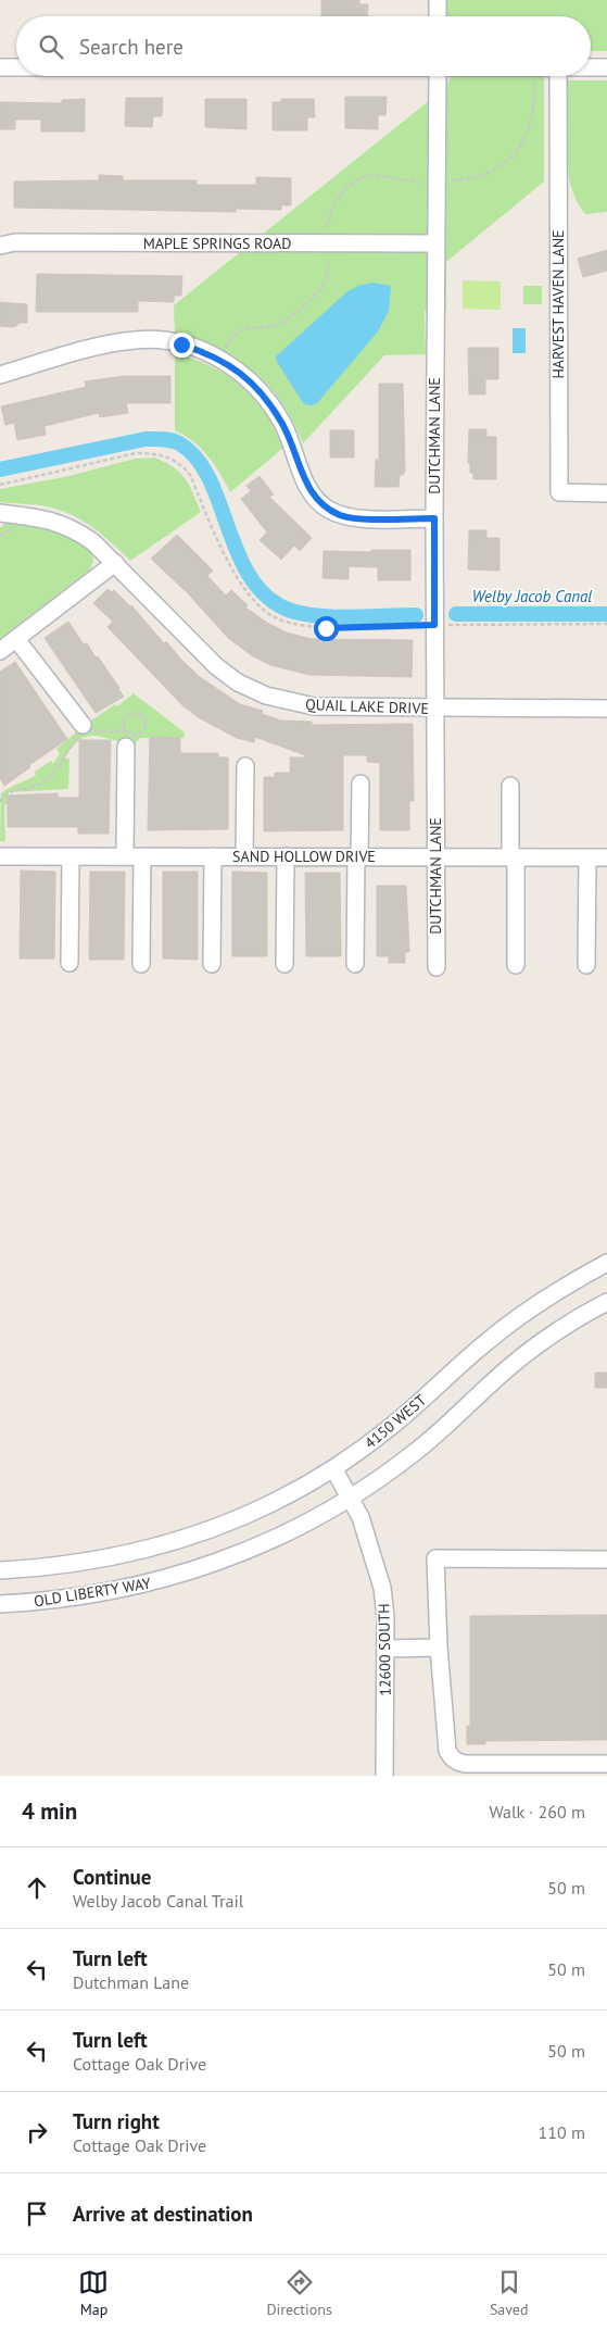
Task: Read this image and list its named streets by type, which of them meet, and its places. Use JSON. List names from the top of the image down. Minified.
{"streets":{"street":["MAPLE SPRINGS ROAD","HARVEST HAVEN LANE","DUTCHMAN LANE","QUAIL LAKE DRIVE","SAND HOLLOW DRIVE","4150 WEST","OLD LIBERTY WAY","12600 SOUTH"]},"crossings":[["MAPLE SPRINGS ROAD","DUTCHMAN LANE"],["DUTCHMAN LANE","QUAIL LAKE DRIVE"],["DUTCHMAN LANE","SAND HOLLOW DRIVE"],["4150 WEST","OLD LIBERTY WAY"],["4150 WEST","12600 SOUTH"],["OLD LIBERTY WAY","12600 SOUTH"]],"water":["Welby Jacob Canal"],"page":{"search":"Search here","heading":["4 min","Walk · 260 m"],"list":[["Continue","Welby Jacob Canal Trail","50 m"],["Turn left","Dutchman Lane","50 m"],["Turn left","Cottage Oak Drive","50 m"],["Turn right","Cottage Oak Drive","110 m"],"Arrive at destination"],"nav":["Map","Directions","Saved"]}}
